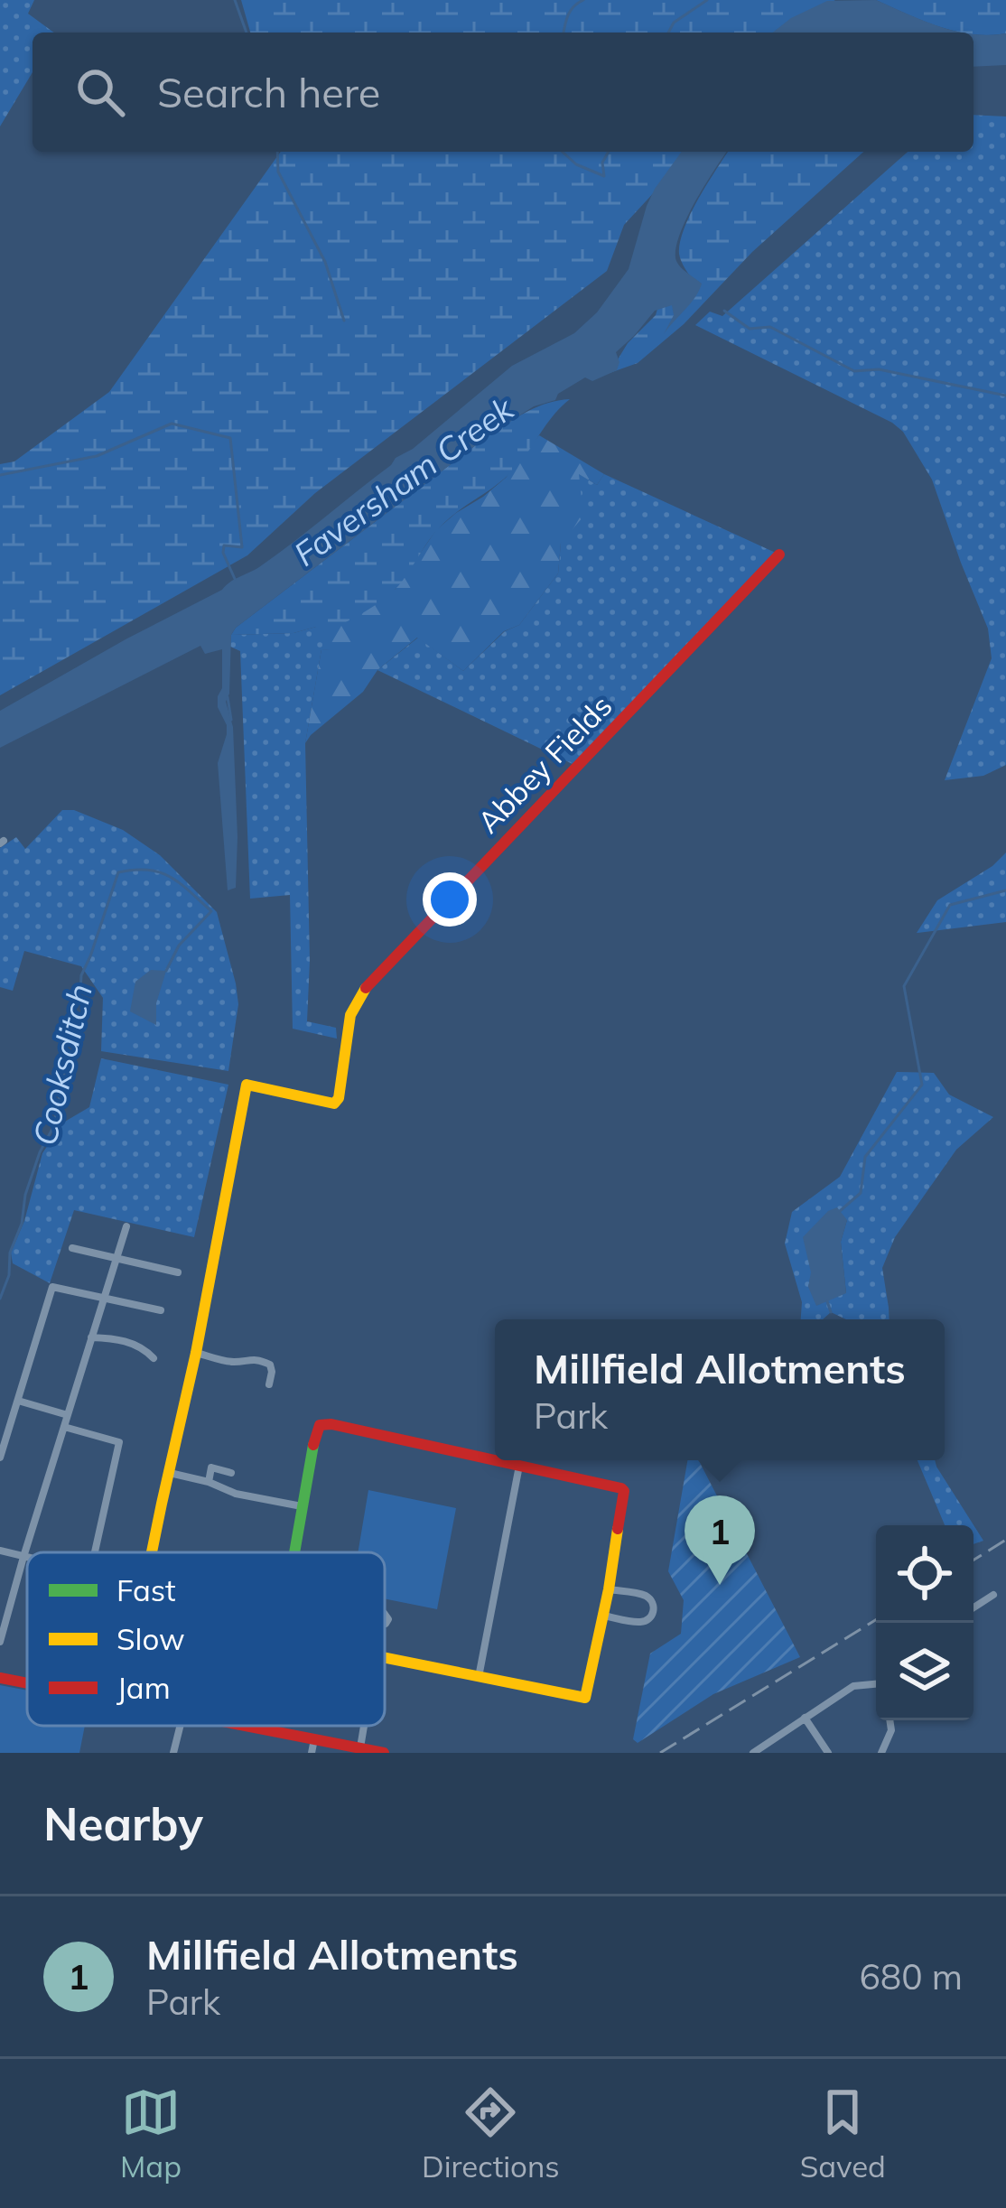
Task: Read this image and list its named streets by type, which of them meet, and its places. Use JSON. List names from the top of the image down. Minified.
{"streets":{"street":["Abbey Fields"]},"water":["Faversham Creek","Cooksditch"],"legend":["Fast","Slow","Jam"],"page":{"search":"Search here","popup":["Millfield Allotments","Park"],"pins":"1","heading":"Nearby","list":[{"mark":"1","name":"Millfield Allotments","note":"Park","value":"680 m"}],"nav":["Map","Directions","Saved"]}}
